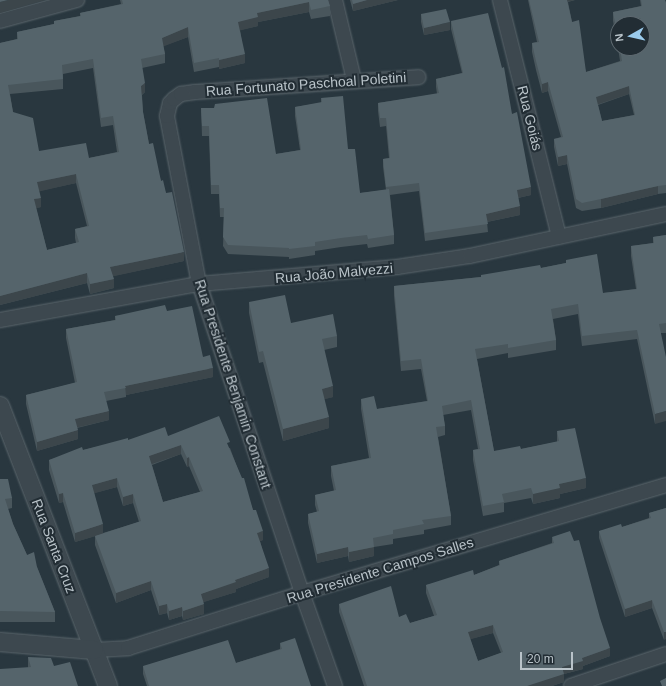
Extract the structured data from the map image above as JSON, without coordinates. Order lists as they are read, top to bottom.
{
  "streets": {
    "street": [
      "Rua Fortunato Paschoal Poletini",
      "Rua Goiás",
      "Rua João Malvezzi",
      "Rua Presidente Benjamin Constant",
      "Rua Santa Cruz",
      "Rua Presidente Campos Salles"
    ]
  },
  "crossings": [
    ["Rua Fortunato Paschoal Poletini", "Rua Presidente Benjamin Constant"],
    ["Rua Goiás", "Rua João Malvezzi"],
    ["Rua João Malvezzi", "Rua Presidente Benjamin Constant"],
    ["Rua Presidente Benjamin Constant", "Rua Presidente Campos Salles"],
    ["Rua Santa Cruz", "Rua Presidente Campos Salles"]
  ],
  "scale_bar": "20 m",
  "north": "left"
}
